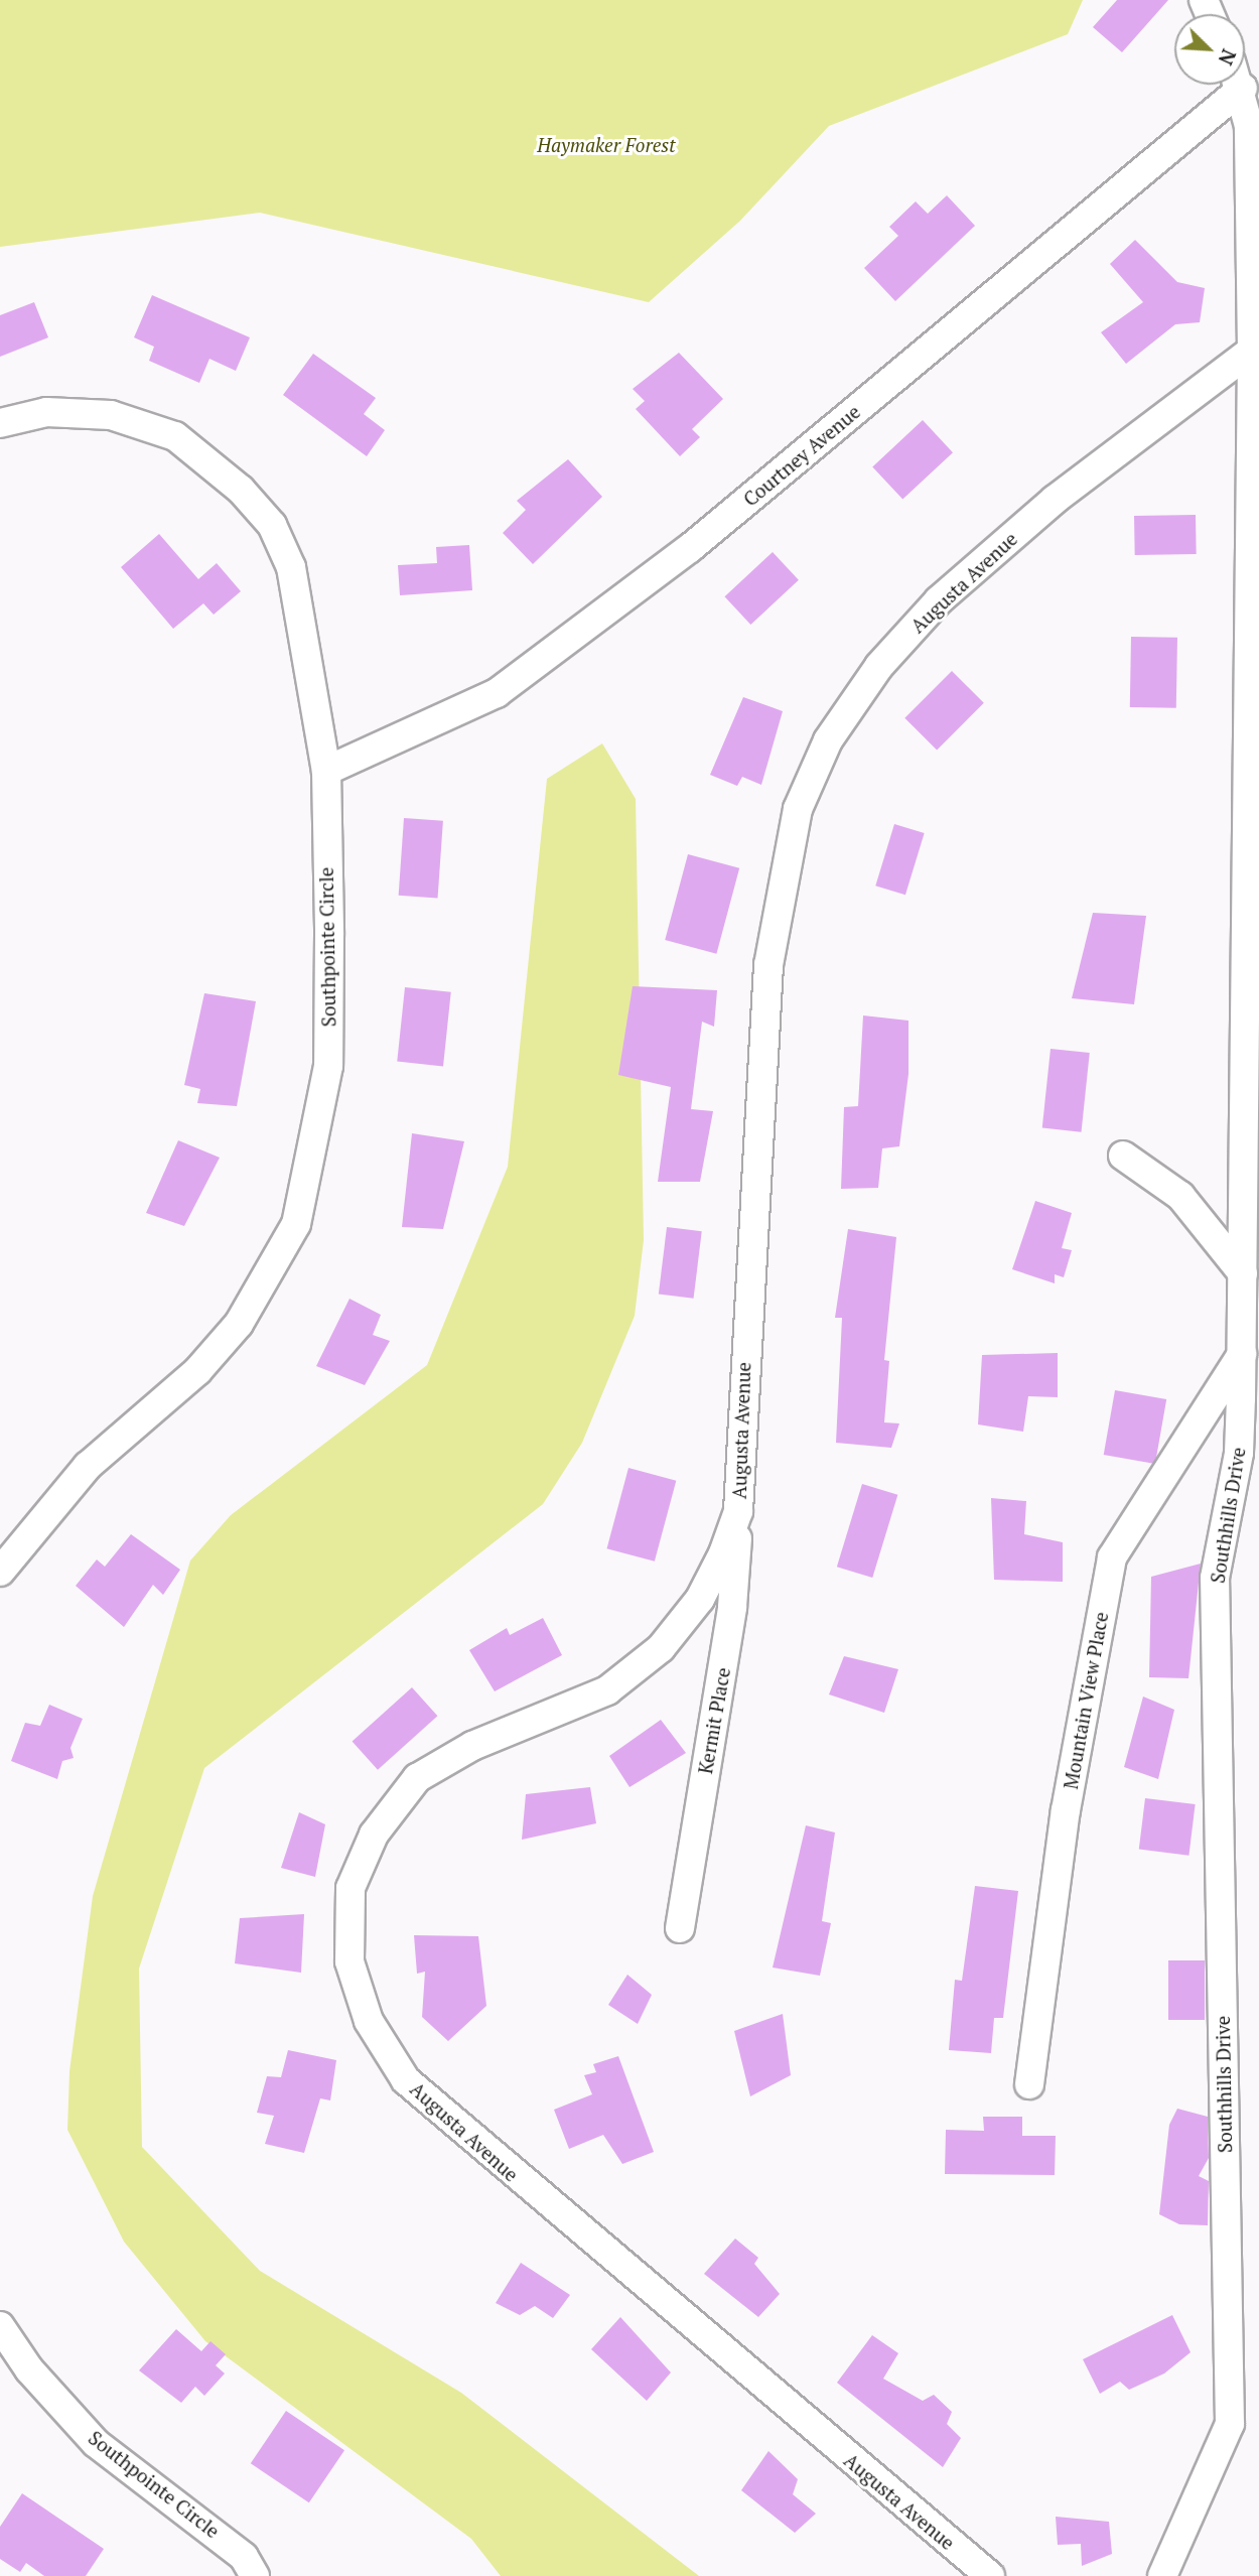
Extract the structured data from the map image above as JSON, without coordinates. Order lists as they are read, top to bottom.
{
  "streets": {
    "street": [
      "Courtney Avenue",
      "Augusta Avenue",
      "Southpointe Circle",
      "Southhills Drive",
      "Mountain View Place",
      "Kermit Place"
    ]
  },
  "crossings": [
    ["Courtney Avenue", "Southpointe Circle"],
    ["Courtney Avenue", "Southhills Drive"],
    ["Augusta Avenue", "Southhills Drive"],
    ["Augusta Avenue", "Kermit Place"],
    ["Southhills Drive", "Mountain View Place"]
  ],
  "parks": ["Haymaker Forest"],
  "north": "bottom right"
}
